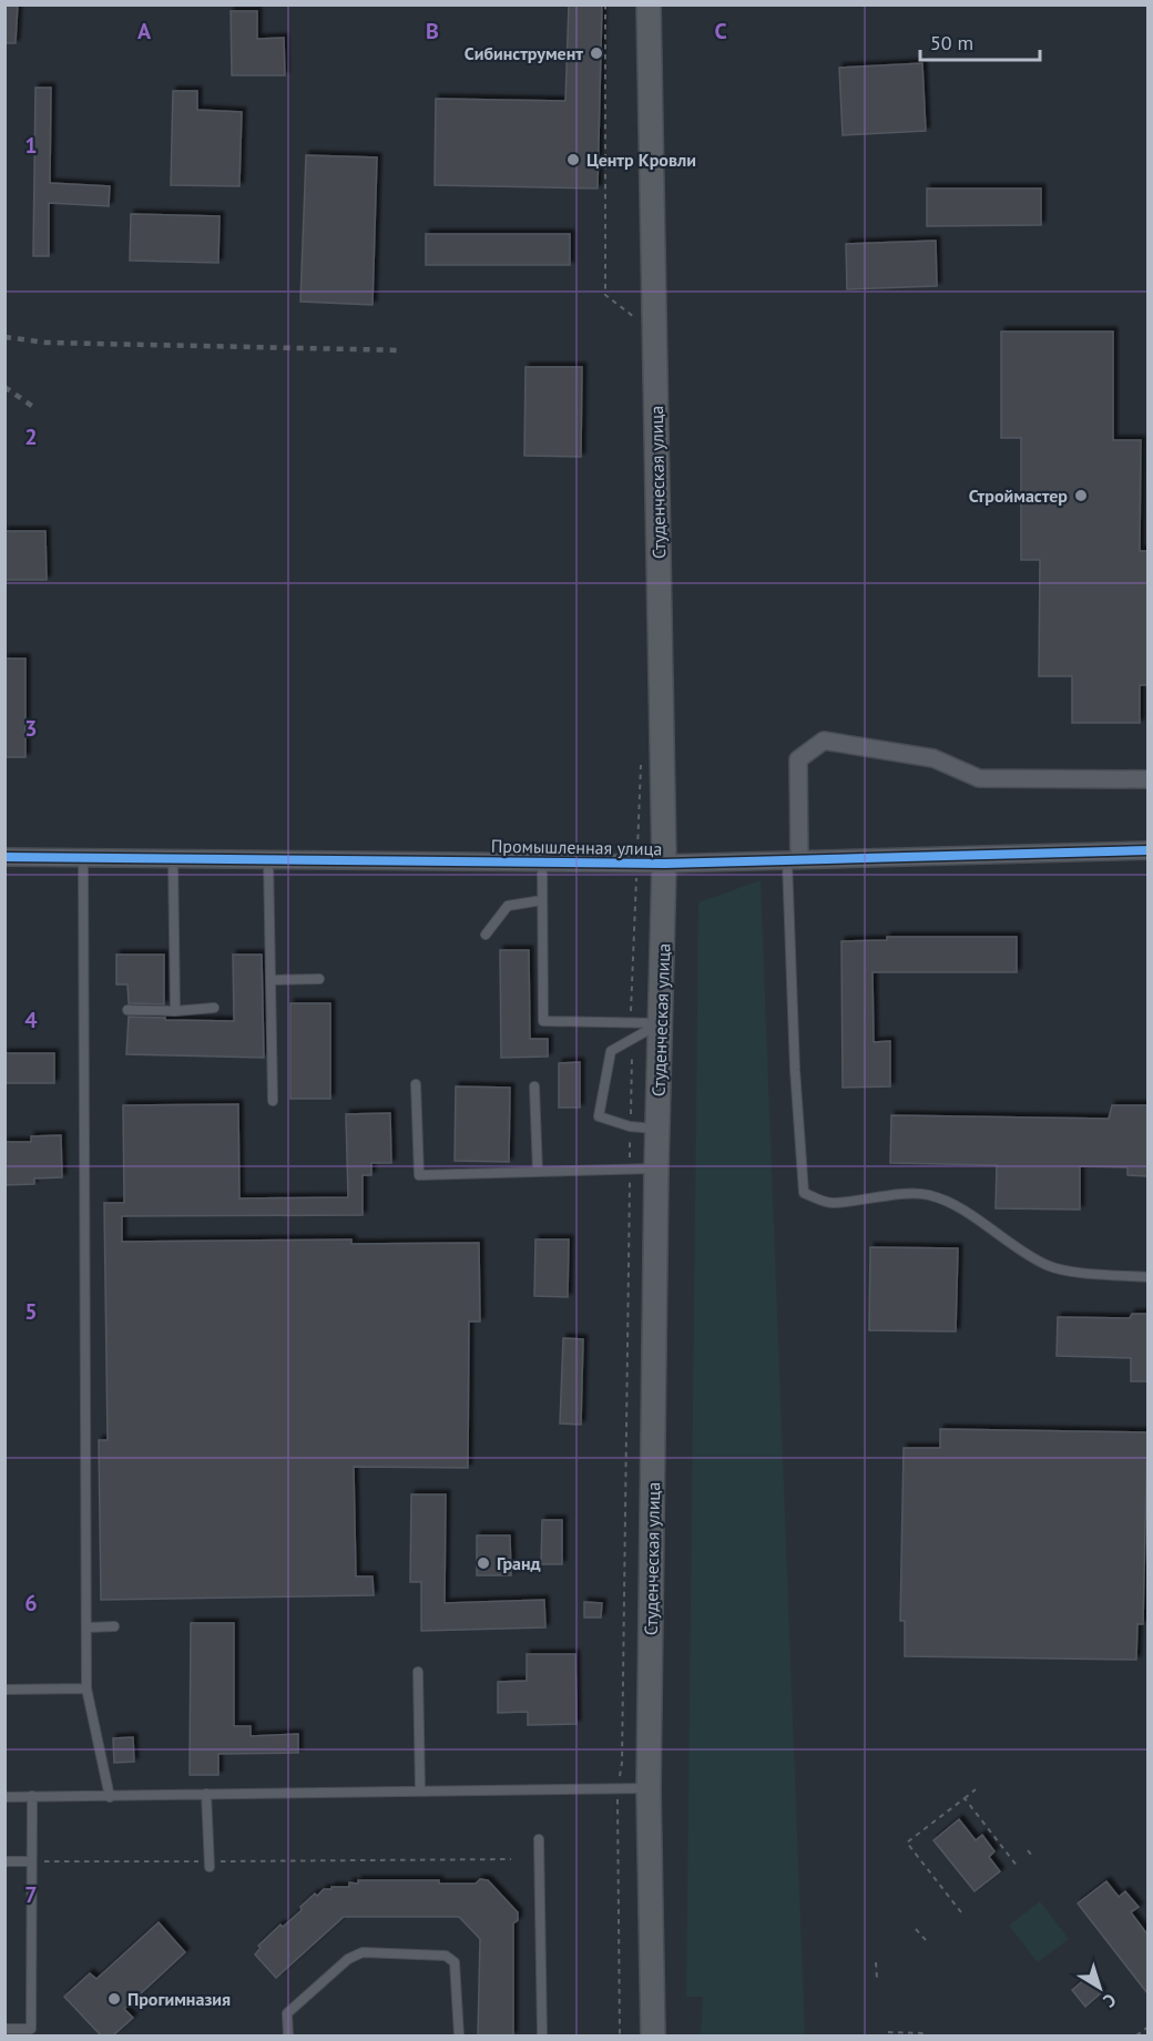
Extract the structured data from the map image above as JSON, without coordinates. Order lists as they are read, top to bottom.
{
  "streets": {
    "main road": ["Студенческая улица"],
    "street": ["Промышленная улица"]
  },
  "crossings": [
    ["Студенческая улица", "Промышленная улица"]
  ],
  "places": [
    "Сибинструмент",
    "Центр Кровли",
    "Строймастер",
    "Гранд",
    "Прогимназия"
  ],
  "scale_bar": "50 m",
  "north": "bottom right",
  "grid": {
    "columns": ["A", "B", "C"],
    "rows": [
      "1",
      "2",
      "3",
      "4",
      "5",
      "6",
      "7"
    ]
  }
}
